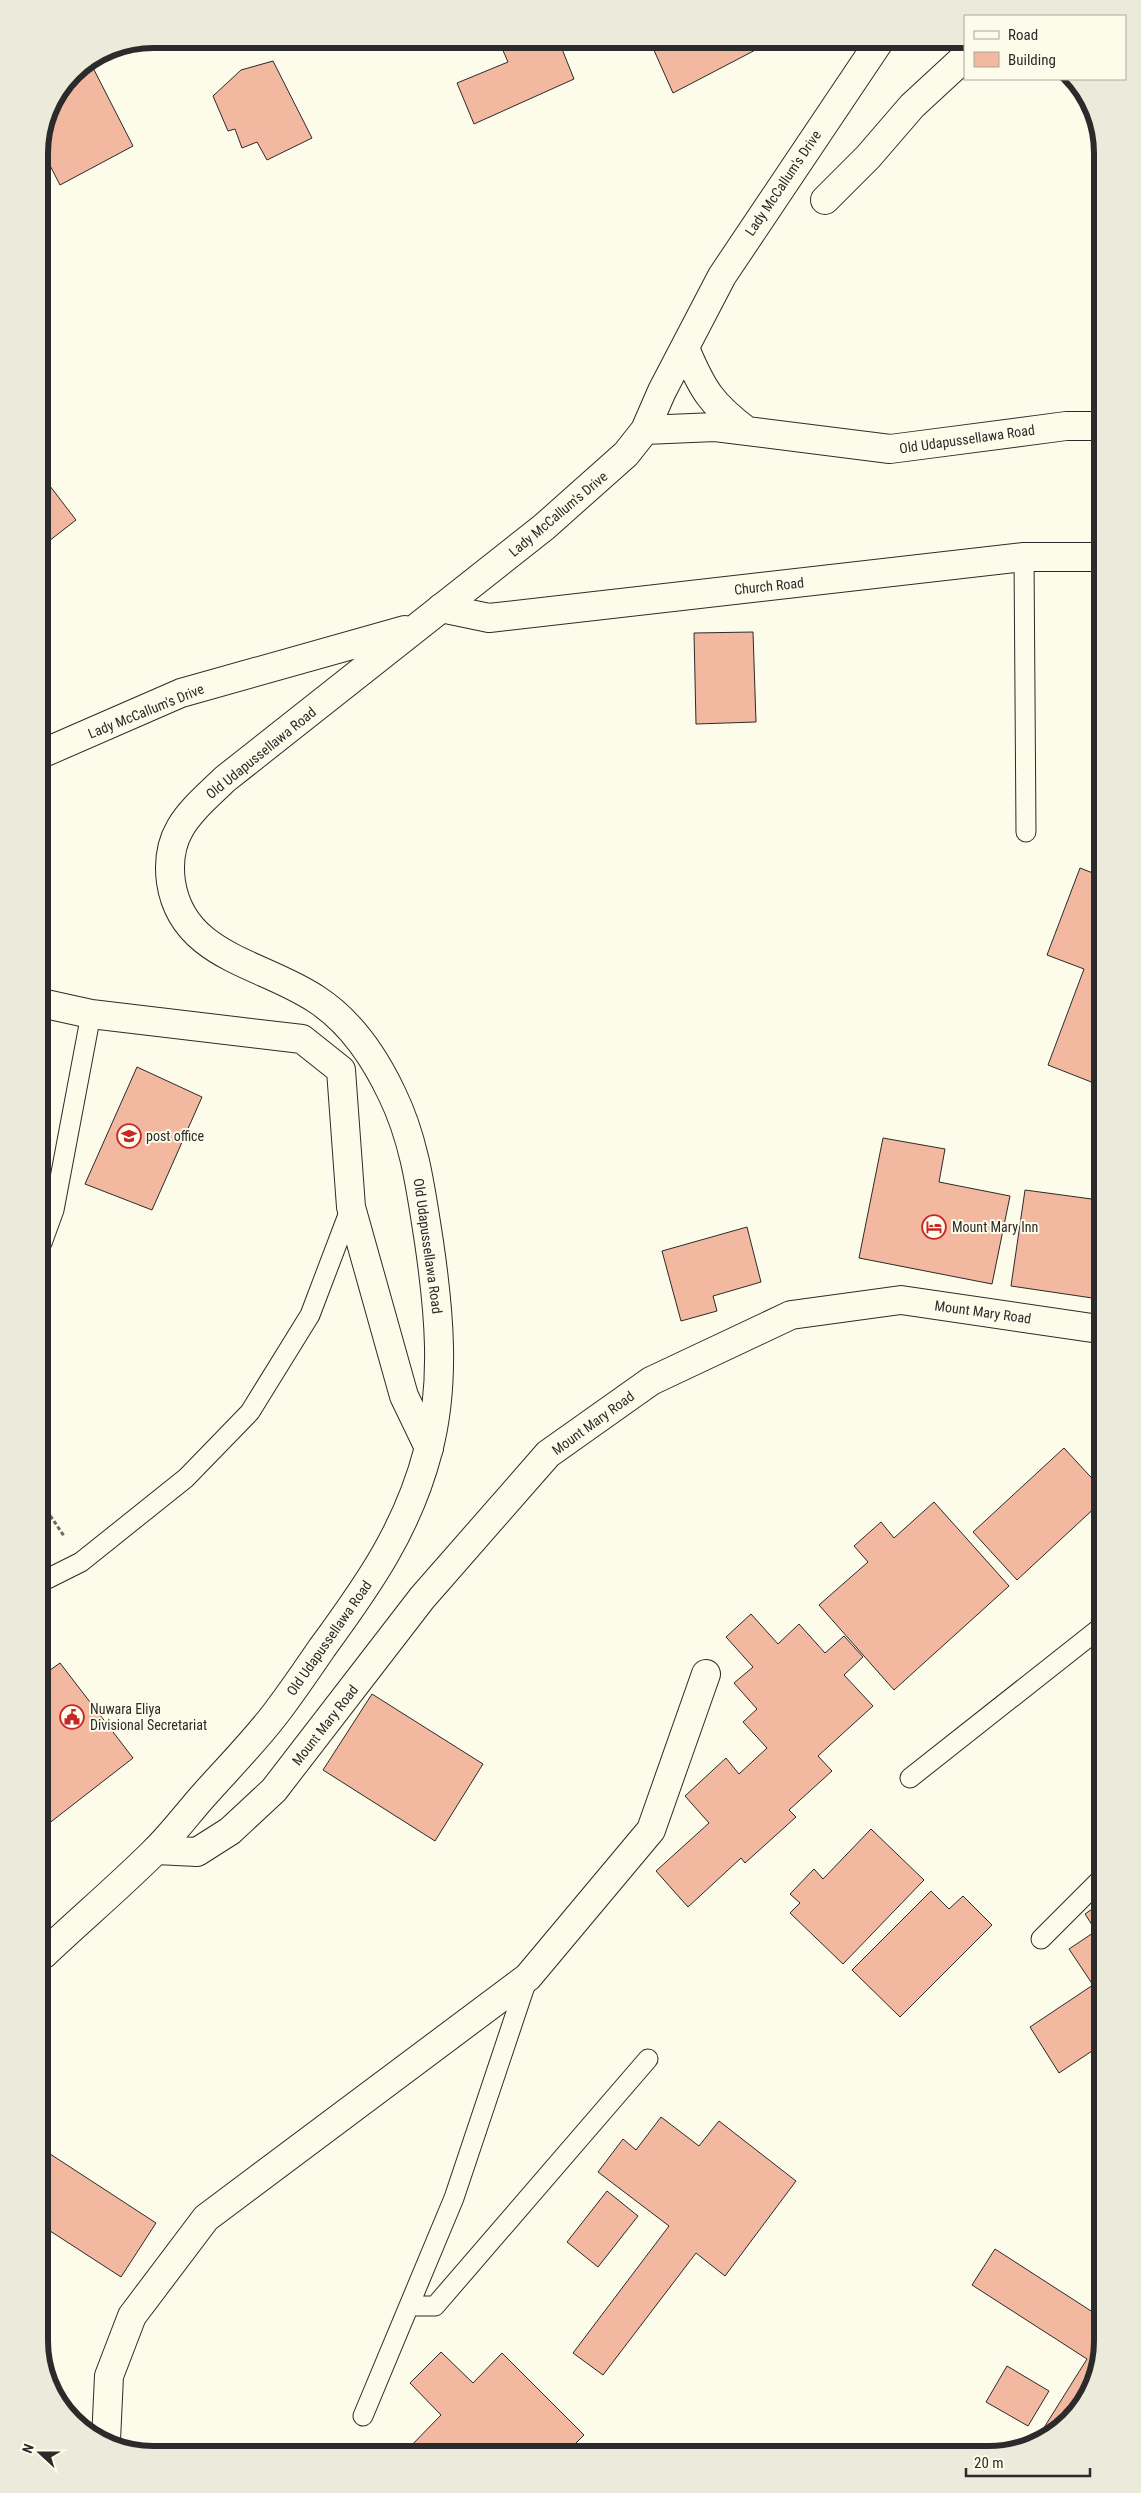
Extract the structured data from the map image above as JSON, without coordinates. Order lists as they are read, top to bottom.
{
  "streets": {
    "street": [
      "Lady McCallum's Drive",
      "Old Udapussellawa Road",
      "Church Road",
      "Mount Mary Road"
    ]
  },
  "crossings": [
    ["Lady McCallum's Drive", "Old Udapussellawa Road"],
    ["Lady McCallum's Drive", "Church Road"],
    ["Old Udapussellawa Road", "Mount Mary Road"]
  ],
  "places": {
    "school or university": ["post office"],
    "hotel": ["Mount Mary Inn"],
    "public building": ["Nuwara Eliya Divisional Secretariat"]
  },
  "legend": ["Road", "Building"],
  "scale_bar": "20 m",
  "north": "left"
}
